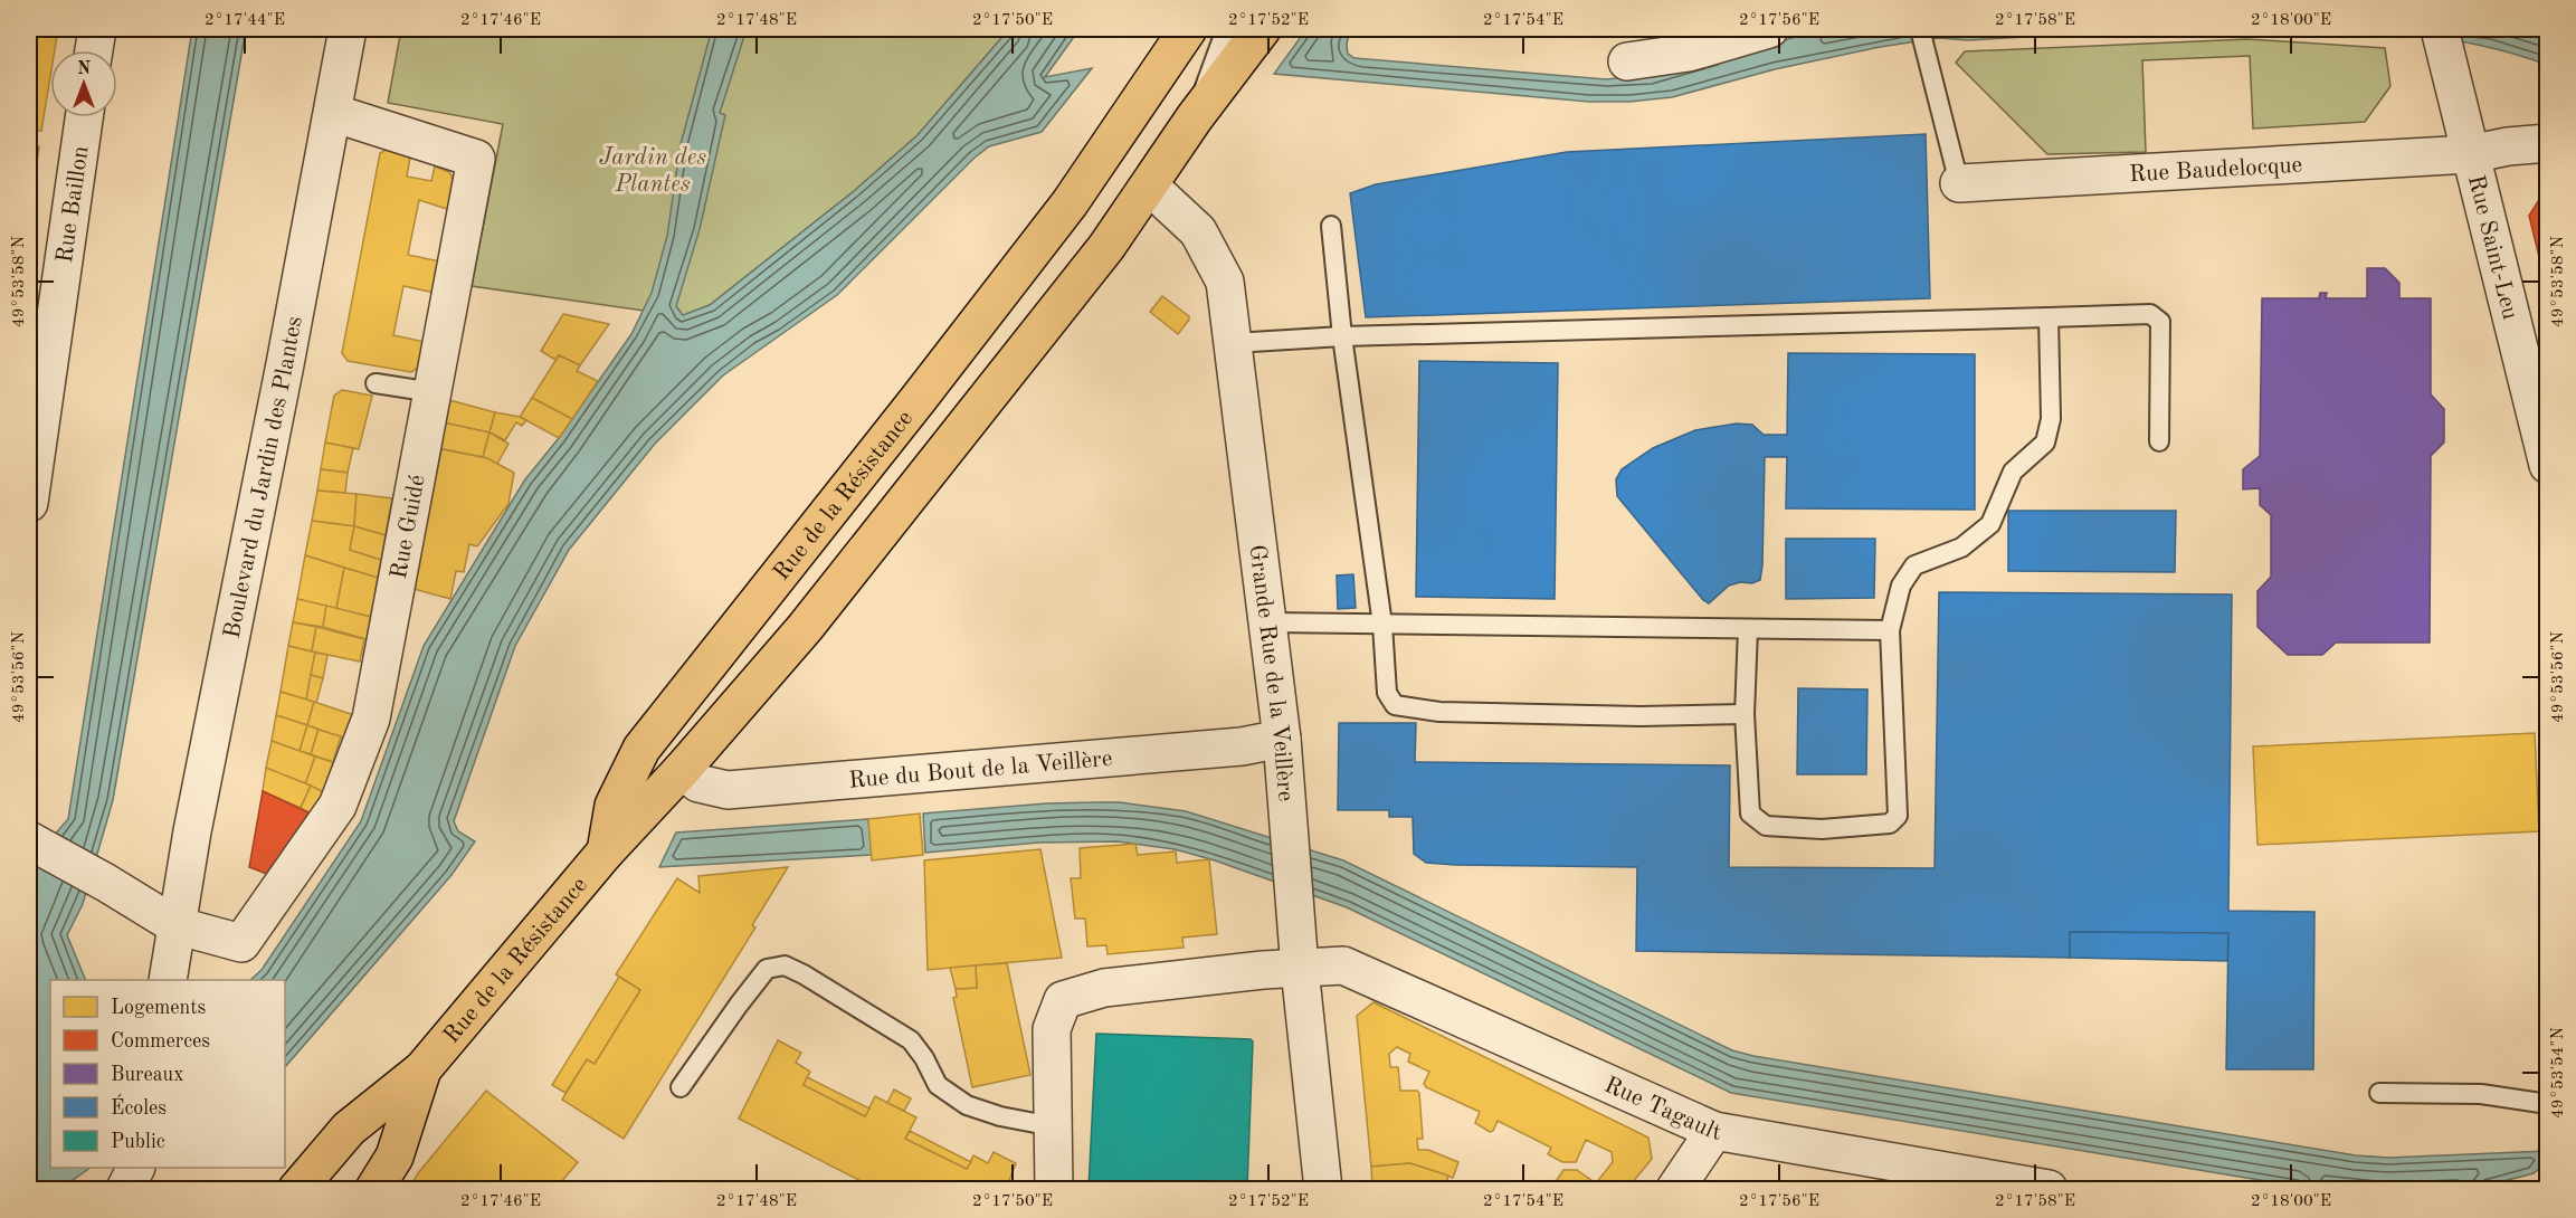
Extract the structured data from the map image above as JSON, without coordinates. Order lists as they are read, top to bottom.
{
  "streets": {
    "main road": ["Rue de la Résistance"],
    "street": [
      "Rue Baudelocque",
      "Rue Baillon",
      "Rue Saint-Leu",
      "Boulevard du Jardin des Plantes",
      "Rue Guidé",
      "Grande Rue de la Veillère",
      "Rue du Bout de la Veillère",
      "Rue Tagault"
    ]
  },
  "crossings": [
    ["Rue Baudelocque", "Rue Saint-Leu"],
    ["Boulevard du Jardin des Plantes", "Rue Guidé"],
    ["Rue de la Résistance", "Grande Rue de la Veillère"],
    ["Rue de la Résistance", "Rue du Bout de la Veillère"],
    ["Grande Rue de la Veillère", "Rue du Bout de la Veillère"],
    ["Grande Rue de la Veillère", "Rue Tagault"]
  ],
  "parks": ["Jardin des Plantes"],
  "legend": [
    "Logements",
    "Commerces",
    "Bureaux",
    "Écoles",
    "Public"
  ],
  "north": "top",
  "coordinates": [
    "2°17'44\"E",
    "2°17'46\"E",
    "2°17'48\"E",
    "2°17'50\"E",
    "2°17'52\"E",
    "2°17'54\"E",
    "2°17'56\"E",
    "2°17'58\"E",
    "2°18'00\"E",
    "49°53'58\"N",
    "49°53'56\"N",
    "49°53'54\"N"
  ]
}
